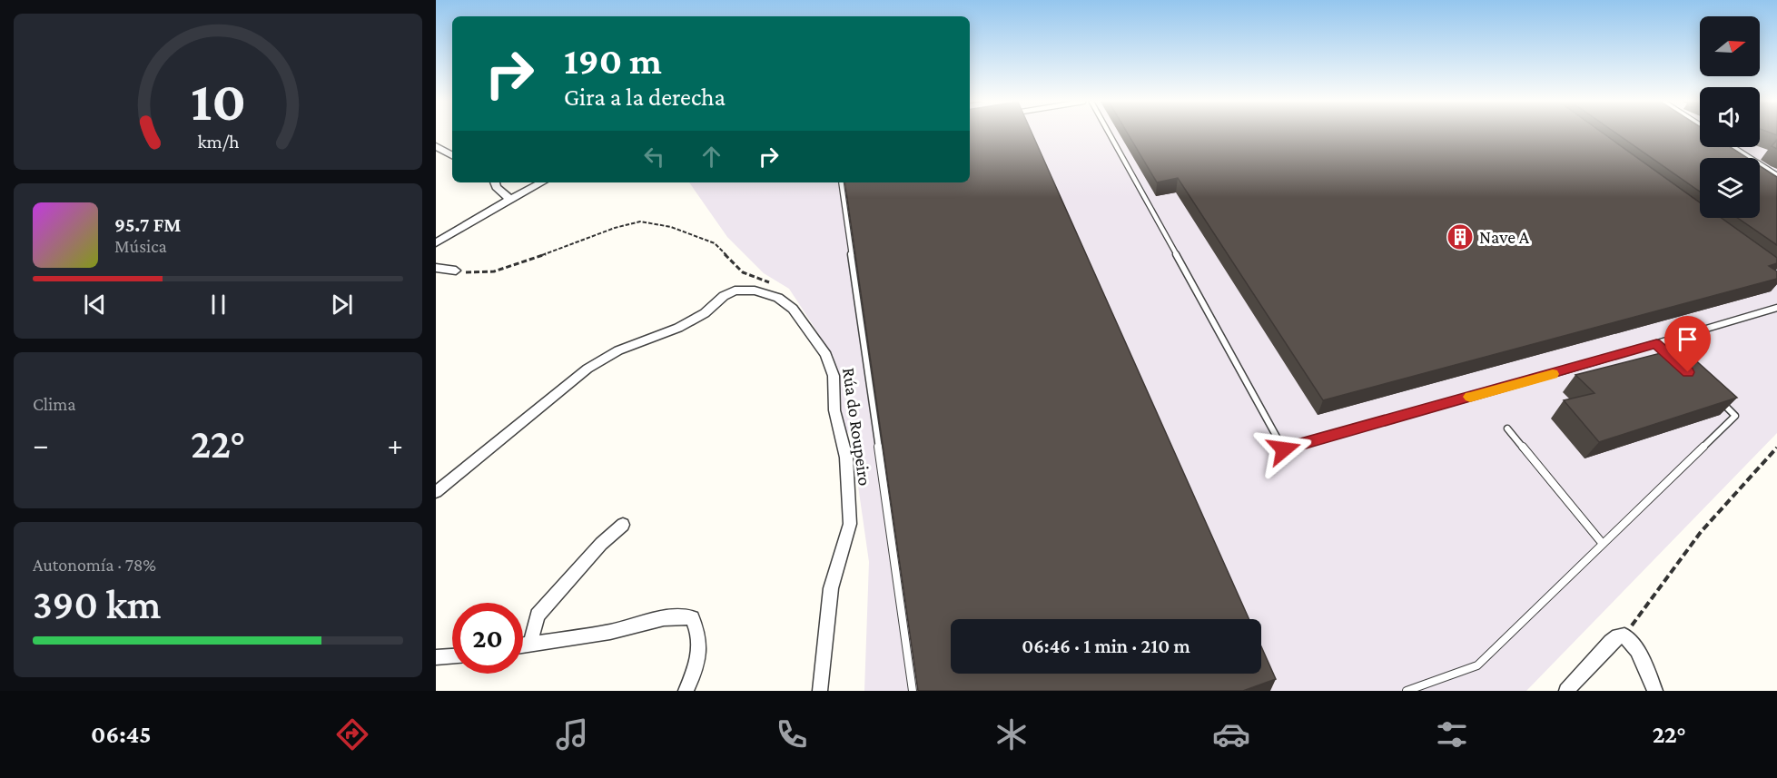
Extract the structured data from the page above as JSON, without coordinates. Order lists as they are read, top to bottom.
{
  "streets": {
    "street": ["Rúa do Roupeiro"]
  },
  "places": {
    "building": ["Nave A"]
  },
  "north": "right",
  "page": {
    "turn": ["190 m", "Gira a la derecha"],
    "song": ["95.7 FM", "Música"],
    "tile": [
      "Clima",
      ["Autonomía · 78%", "390 km"]
    ],
    "heat": ["−", "22°", "+"],
    "limit": "20",
    "trip": "06:46 · 1 min · 210 m",
    "tabs": ["06:45", "22°"],
    "gauge": ["10", "km/h"]
  }
}
